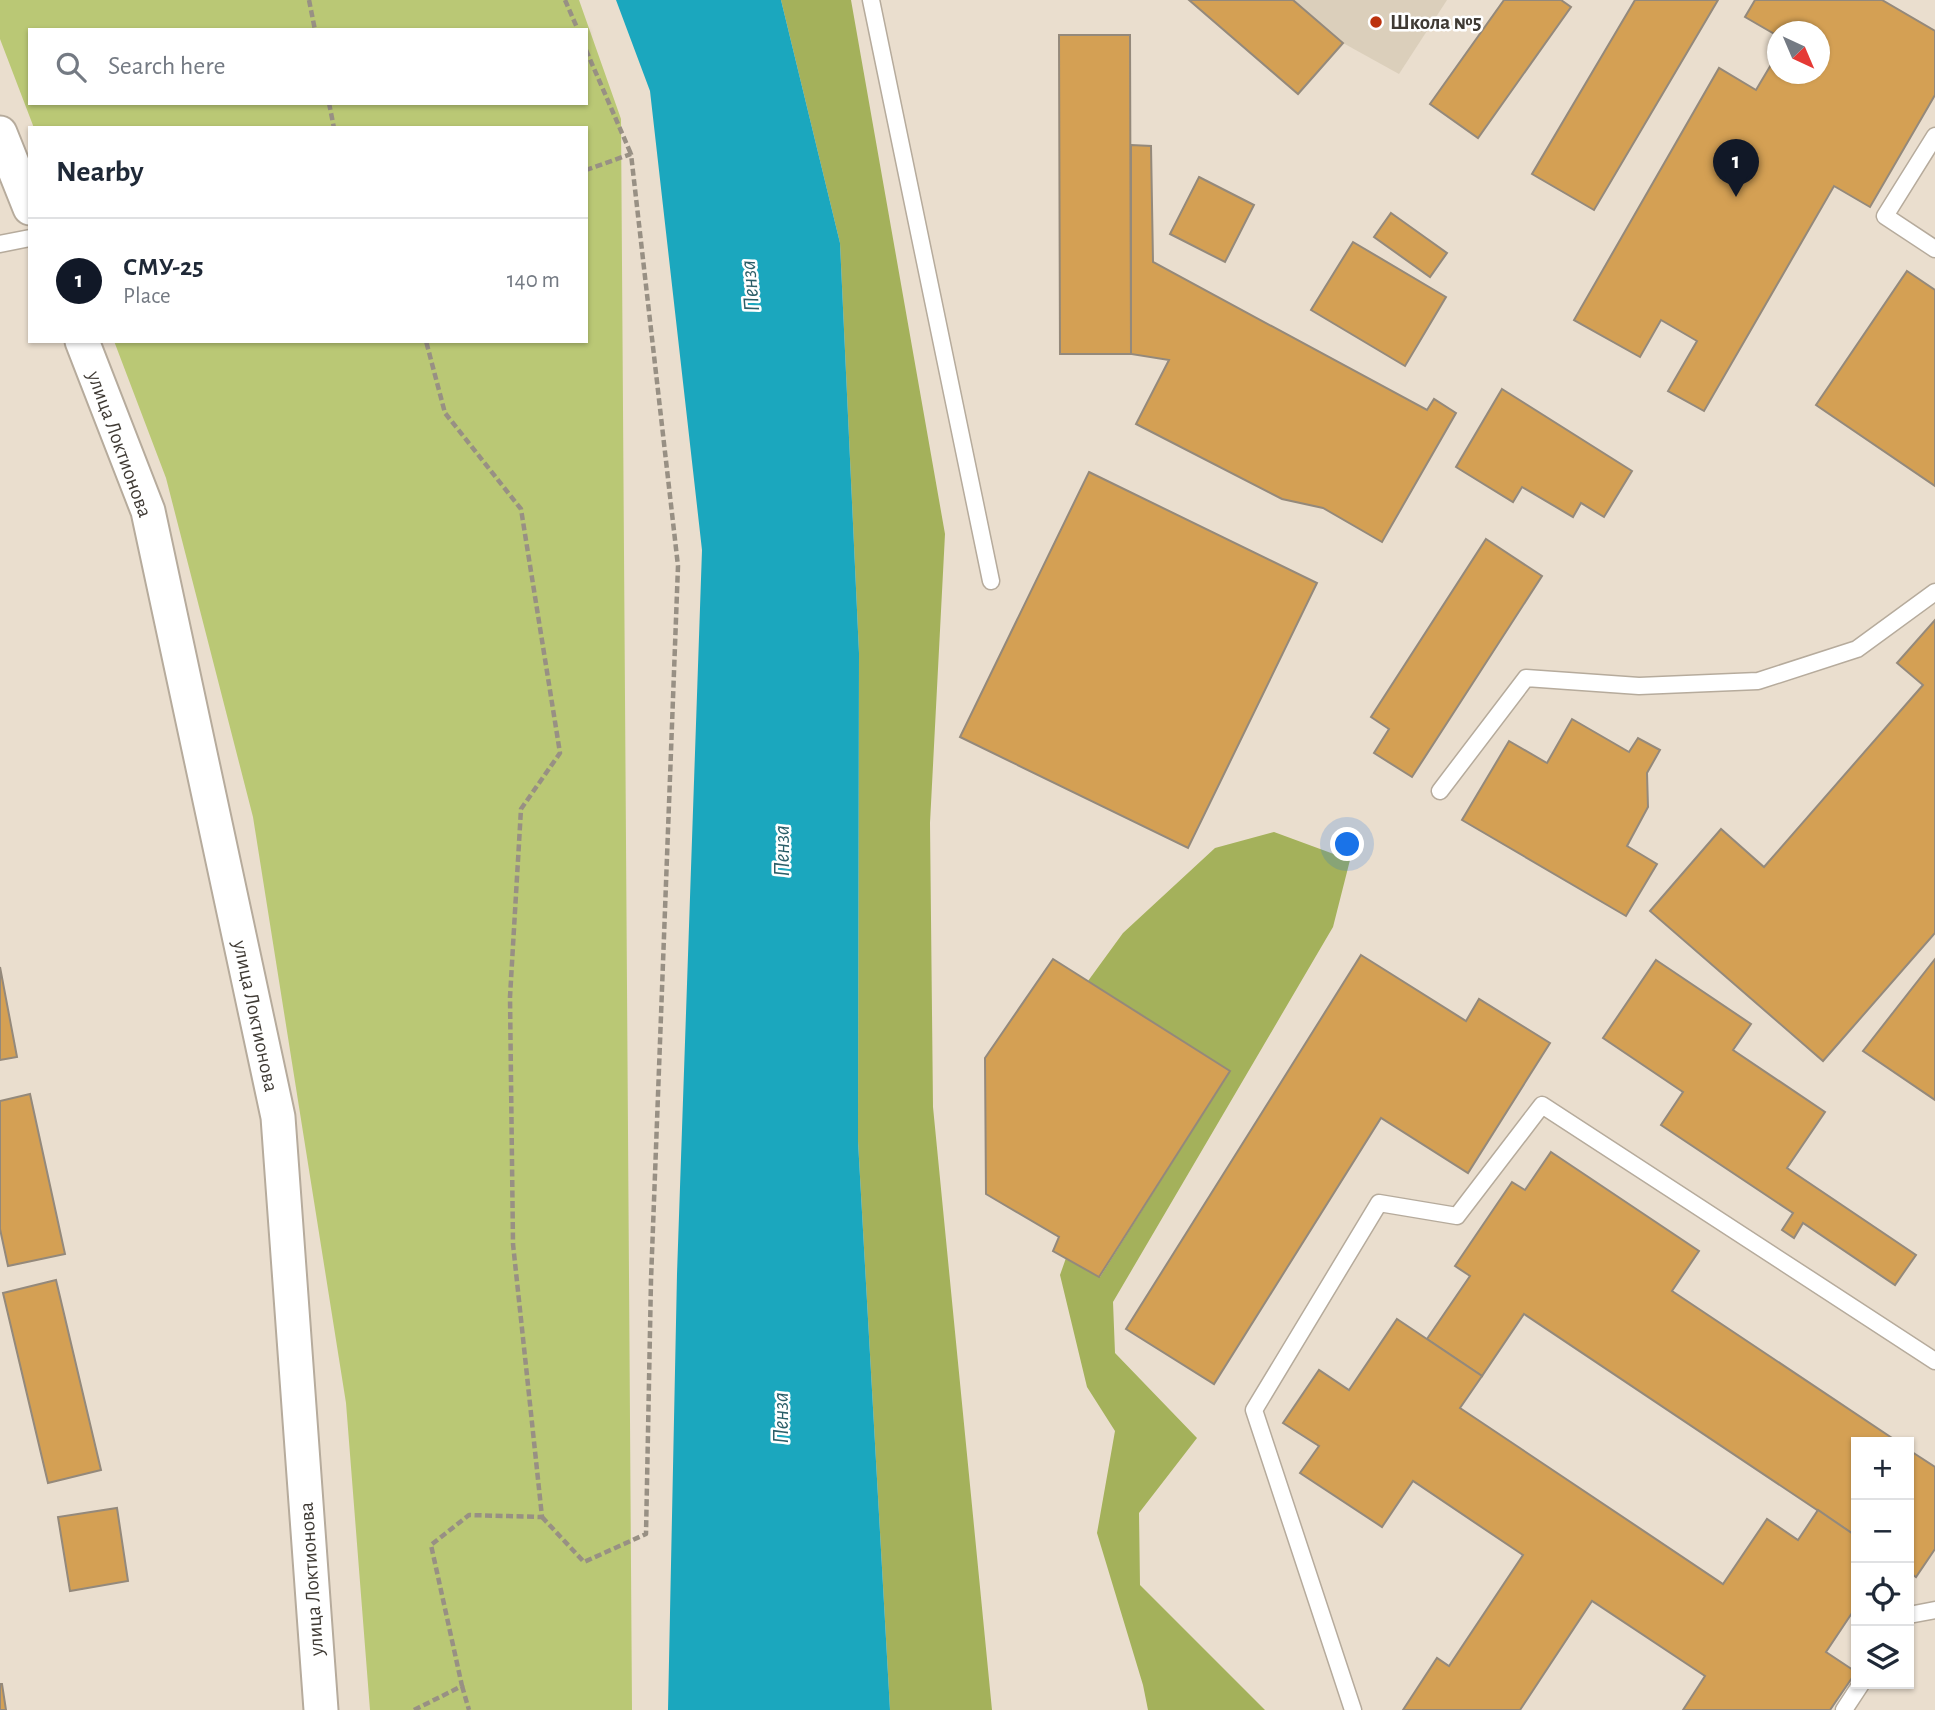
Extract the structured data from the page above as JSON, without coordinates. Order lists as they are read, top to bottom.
{
  "streets": {
    "street": ["улица Локтионова"]
  },
  "water": ["Пенза"],
  "places": ["Школа №5"],
  "north": "bottom right",
  "page": {
    "search": "Search here",
    "heading": "Nearby",
    "pins": "1",
    "list": [
      {
        "mark": "1",
        "name": "СМУ-25",
        "note": "Place",
        "value": "140 m"
      }
    ],
    "map_buttons": ["+", "−"]
  }
}
